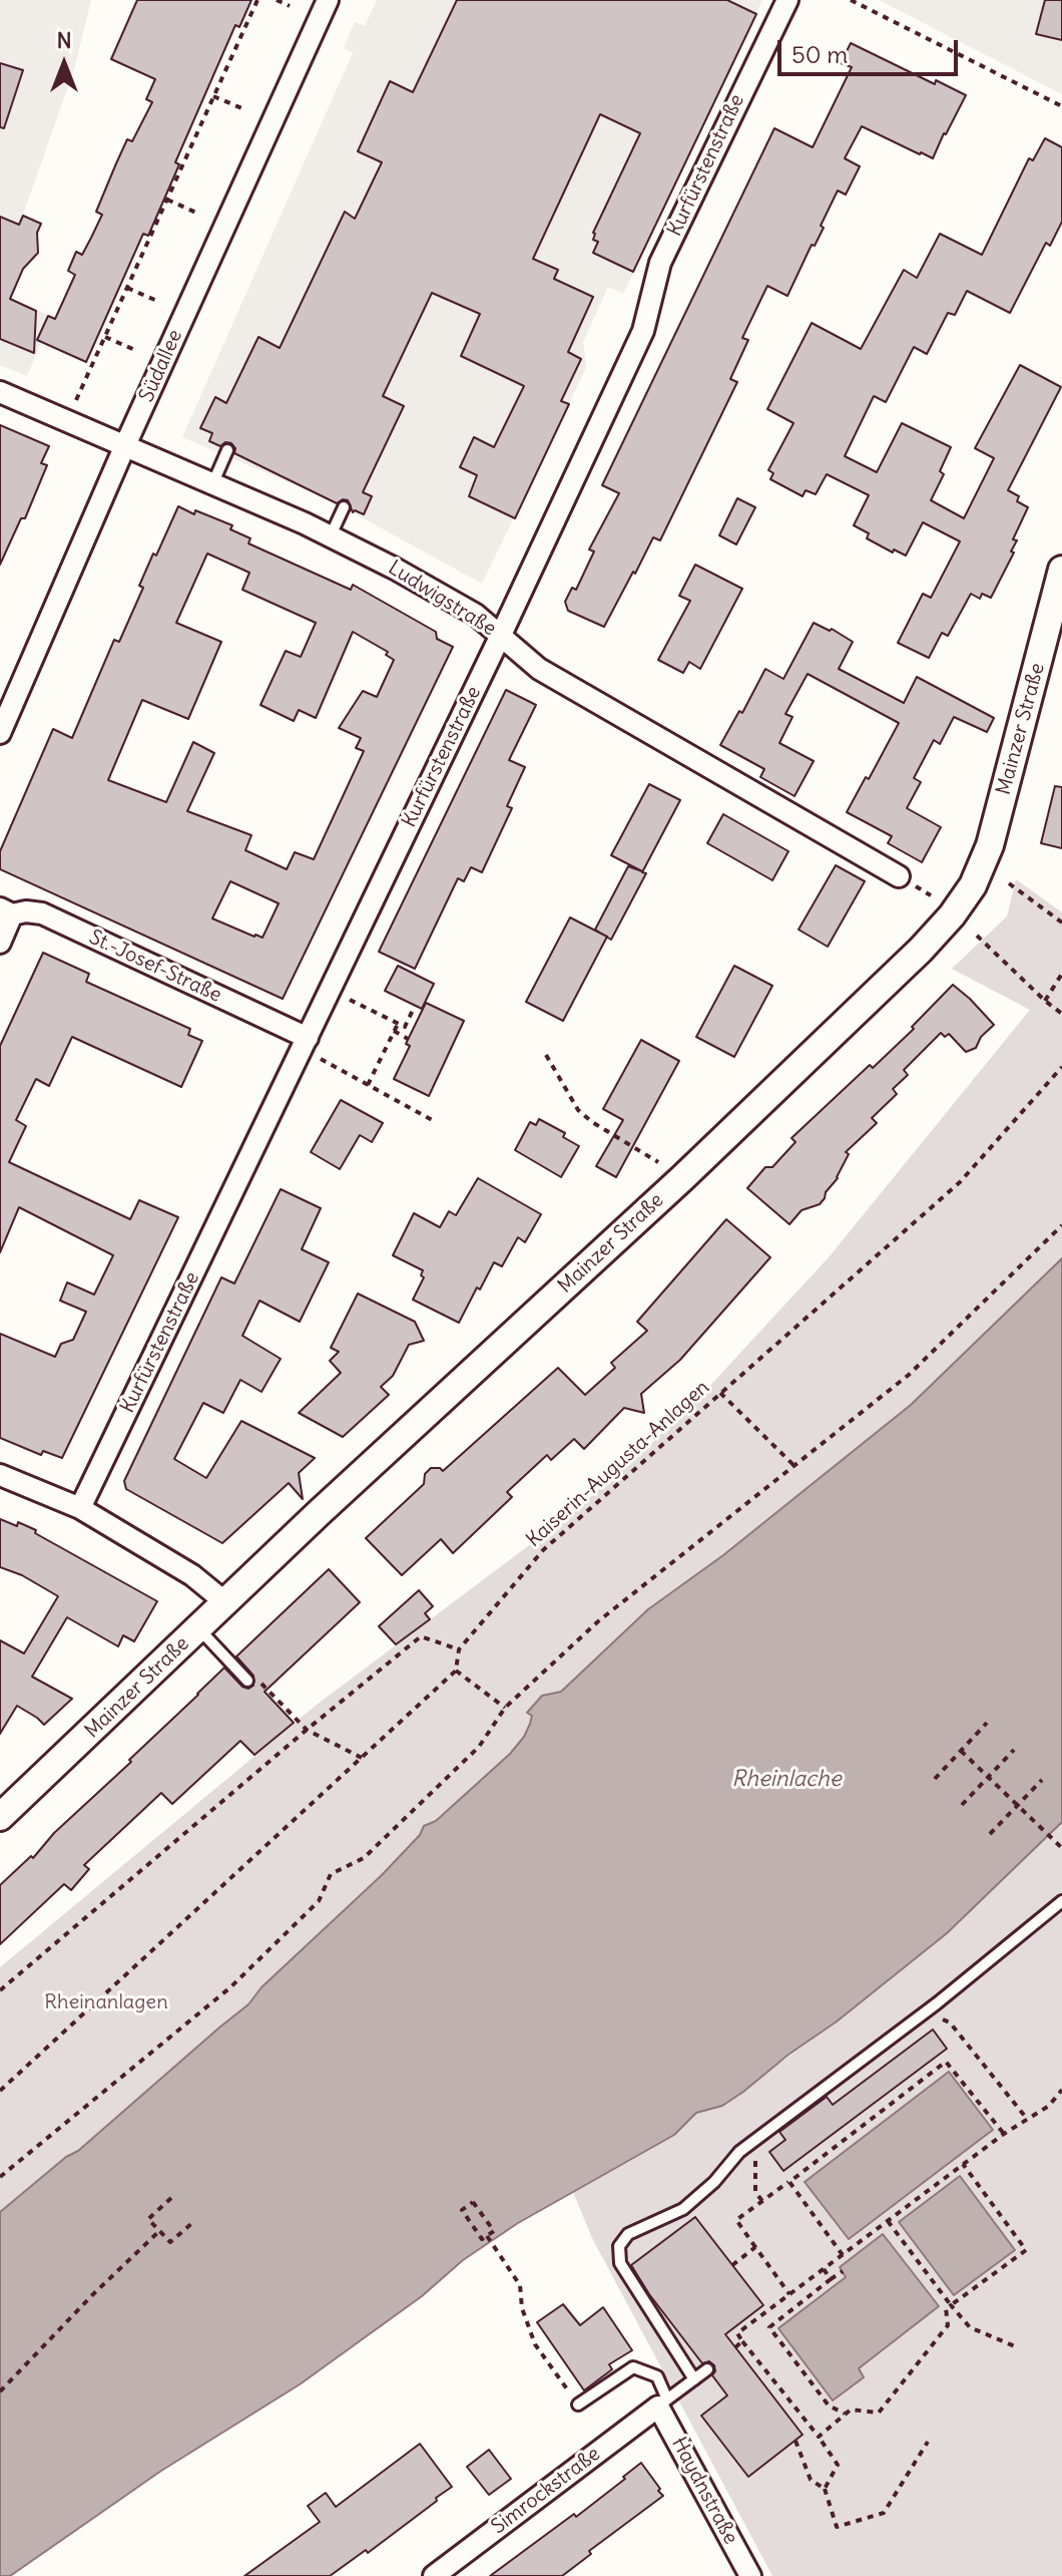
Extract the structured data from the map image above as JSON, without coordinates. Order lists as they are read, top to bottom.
{
  "streets": {
    "street": [
      "Kurfürstenstraße",
      "Südallee",
      "Ludwigstraße",
      "Mainzer Straße",
      "St.-Josef-Straße",
      "Simrockstraße",
      "Haydnstraße"
    ],
    "path": ["Kaiserin-Augusta-Anlagen"]
  },
  "crossings": [
    ["Kurfürstenstraße", "Ludwigstraße"],
    ["Kurfürstenstraße", "St.-Josef-Straße"],
    ["Südallee", "Ludwigstraße"],
    ["Simrockstraße", "Haydnstraße"]
  ],
  "water": ["Rheinlache"],
  "parks": ["Rheinanlagen"],
  "scale_bar": "50 m",
  "north": "top"
}
